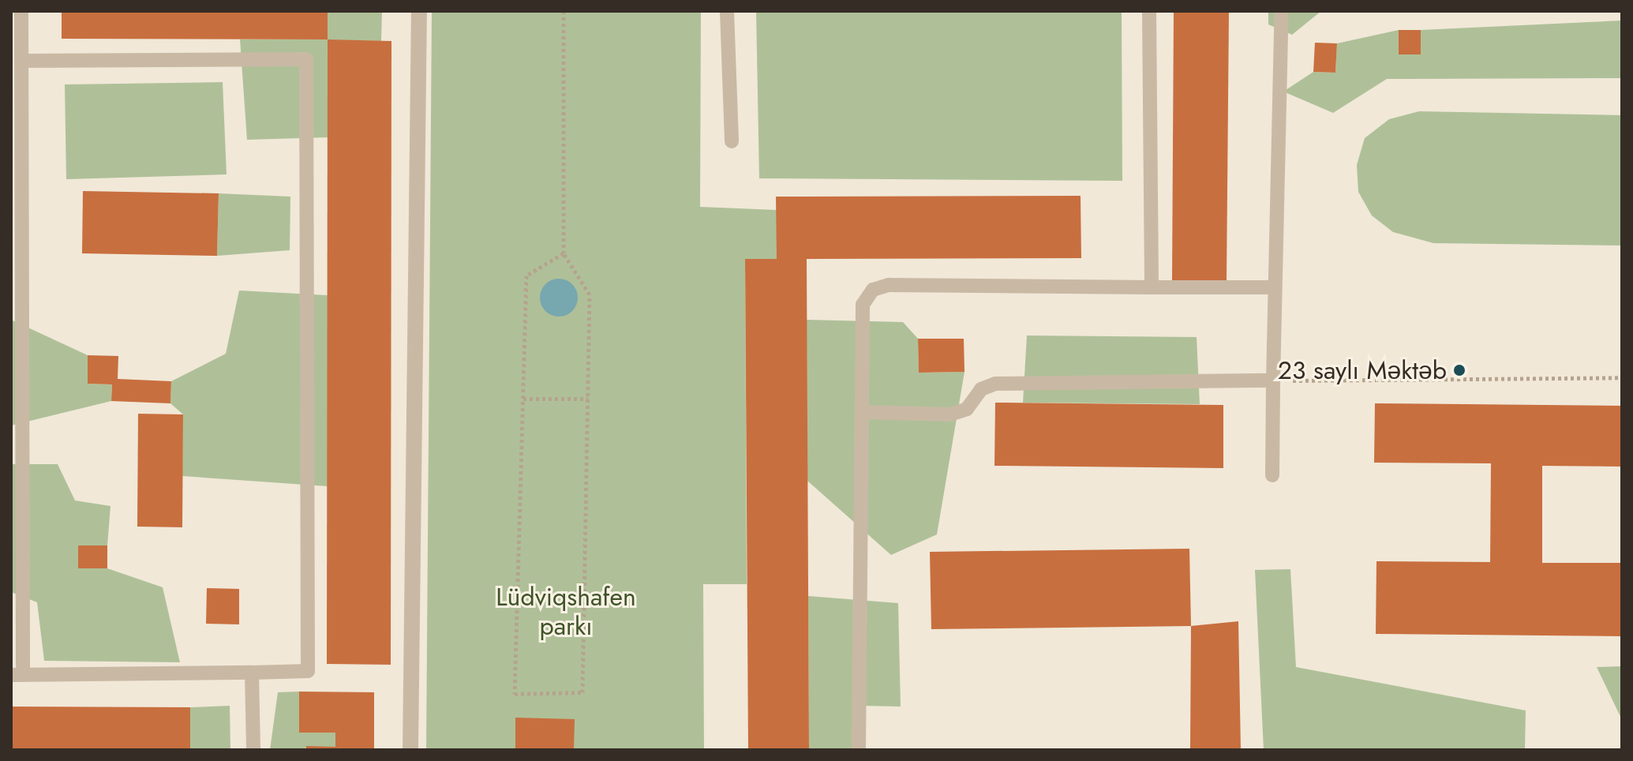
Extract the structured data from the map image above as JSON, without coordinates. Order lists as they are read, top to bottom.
{
  "parks": ["Lüdviqshafen parkı"],
  "places": ["23 saylı Məktəb"]
}
